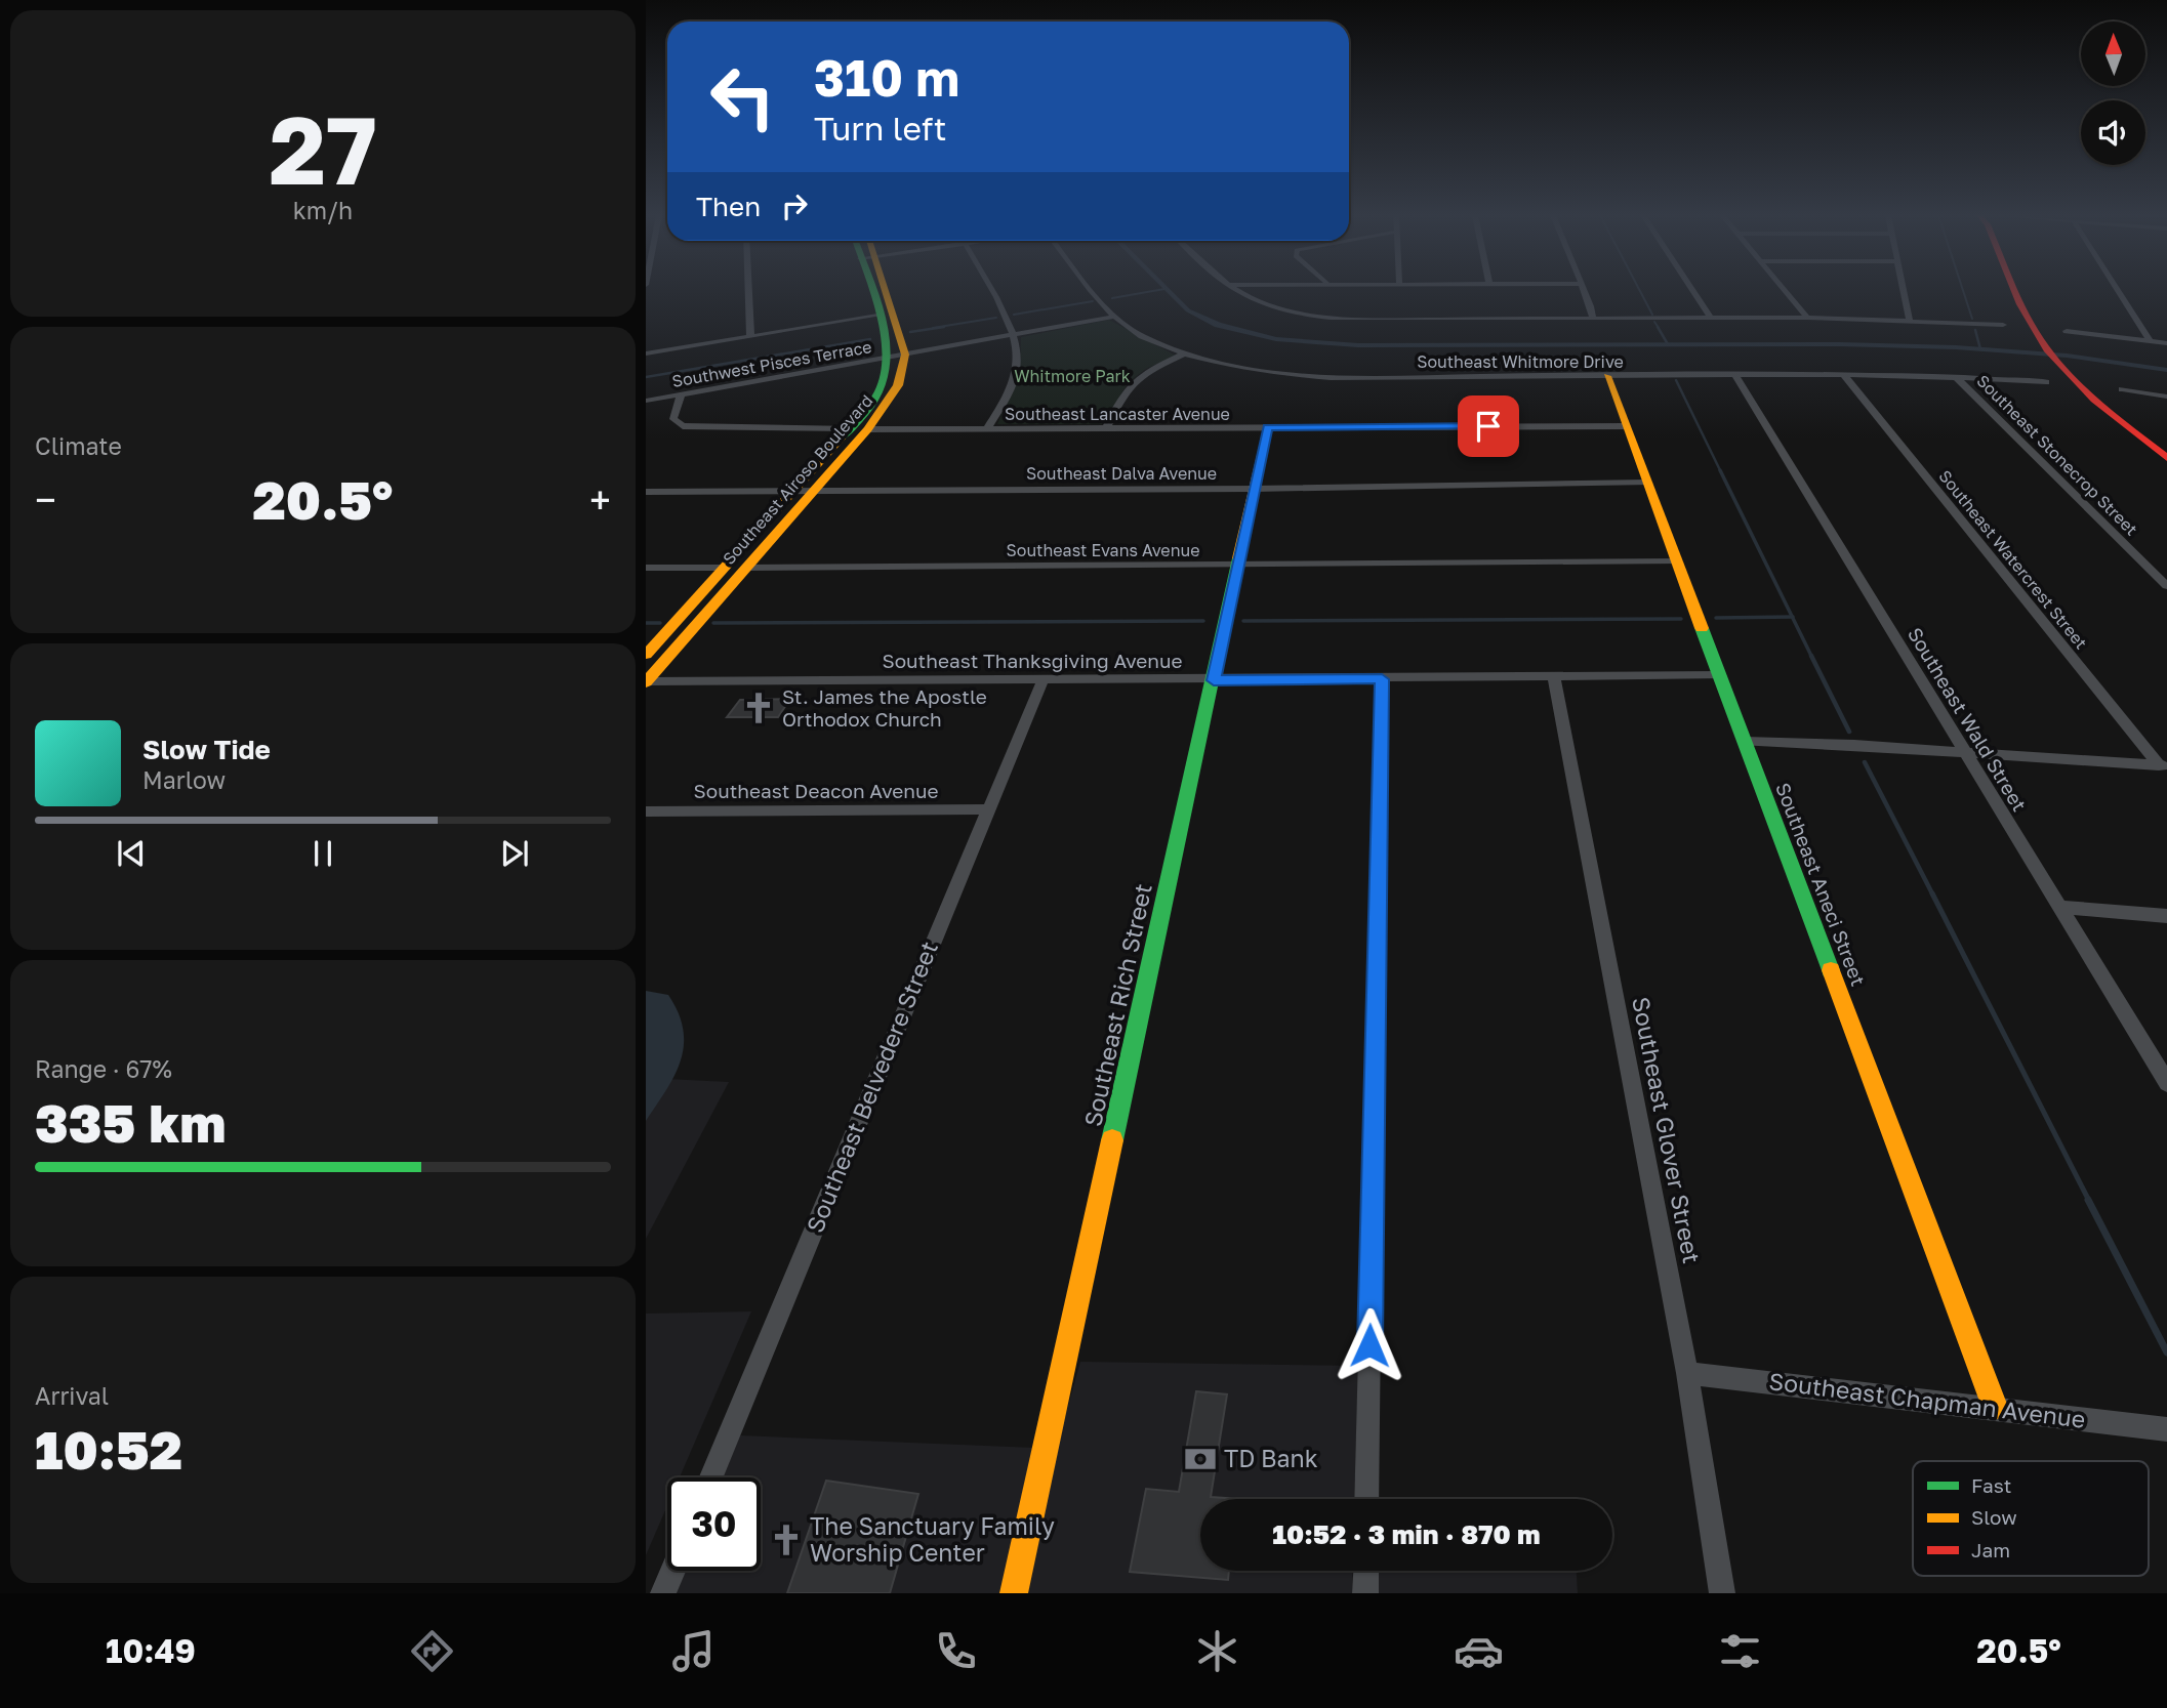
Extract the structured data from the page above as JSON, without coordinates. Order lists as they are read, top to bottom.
{
  "streets": {
    "street": [
      "Southeast Whitmore Drive",
      "Southwest Pisces Terrace",
      "Southeast Lancaster Avenue",
      "Southeast Stonecrop Street",
      "Southeast Dalva Avenue",
      "Southeast Airoso Boulevard",
      "Southeast Evans Avenue",
      "Southeast Watercrest Street",
      "Southeast Thanksgiving Avenue",
      "Southeast Wald Street",
      "Southeast Deacon Avenue",
      "Southeast Aneci Street",
      "Southeast Rich Street",
      "Southeast Belvedere Street",
      "Southeast Glover Street",
      "Southeast Chapman Avenue"
    ]
  },
  "crossings": [
    ["Southeast Whitmore Drive", "Southwest Pisces Terrace"],
    ["Southeast Whitmore Drive", "Southeast Stonecrop Street"],
    ["Southeast Whitmore Drive", "Southeast Watercrest Street"],
    ["Southeast Whitmore Drive", "Southeast Wald Street"],
    ["Southeast Whitmore Drive", "Southeast Aneci Street"],
    ["Southwest Pisces Terrace", "Southeast Airoso Boulevard"],
    ["Southeast Lancaster Avenue", "Southeast Airoso Boulevard"],
    ["Southeast Lancaster Avenue", "Southeast Aneci Street"],
    ["Southeast Lancaster Avenue", "Southeast Rich Street"],
    ["Southeast Dalva Avenue", "Southeast Airoso Boulevard"],
    ["Southeast Dalva Avenue", "Southeast Aneci Street"],
    ["Southeast Dalva Avenue", "Southeast Rich Street"],
    ["Southeast Airoso Boulevard", "Southeast Evans Avenue"],
    ["Southeast Airoso Boulevard", "Southeast Thanksgiving Avenue"],
    ["Southeast Evans Avenue", "Southeast Aneci Street"],
    ["Southeast Evans Avenue", "Southeast Rich Street"],
    ["Southeast Thanksgiving Avenue", "Southeast Aneci Street"],
    ["Southeast Thanksgiving Avenue", "Southeast Rich Street"],
    ["Southeast Thanksgiving Avenue", "Southeast Belvedere Street"],
    ["Southeast Thanksgiving Avenue", "Southeast Glover Street"],
    ["Southeast Deacon Avenue", "Southeast Belvedere Street"],
    ["Southeast Aneci Street", "Southeast Chapman Avenue"],
    ["Southeast Glover Street", "Southeast Chapman Avenue"]
  ],
  "parks": ["Whitmore Park"],
  "places": {
    "church": ["St. James the Apostle Orthodox Church", "The Sanctuary Family Worship Center"],
    "bank": ["TD Bank"]
  },
  "legend": ["Fast", "Slow", "Jam"],
  "north": "top",
  "page": {
    "tile": [
      ["27", "km/h"],
      "Climate",
      ["Range · 67%", "335 km"],
      ["Arrival", "10:52"]
    ],
    "turn": ["310 m", "Turn left"],
    "then": "Then",
    "heat": ["−", "20.5°", "+"],
    "song": ["Slow Tide", "Marlow"],
    "limit": "30",
    "trip": "10:52 · 3 min · 870 m",
    "tabs": ["10:49", "20.5°"]
  }
}
